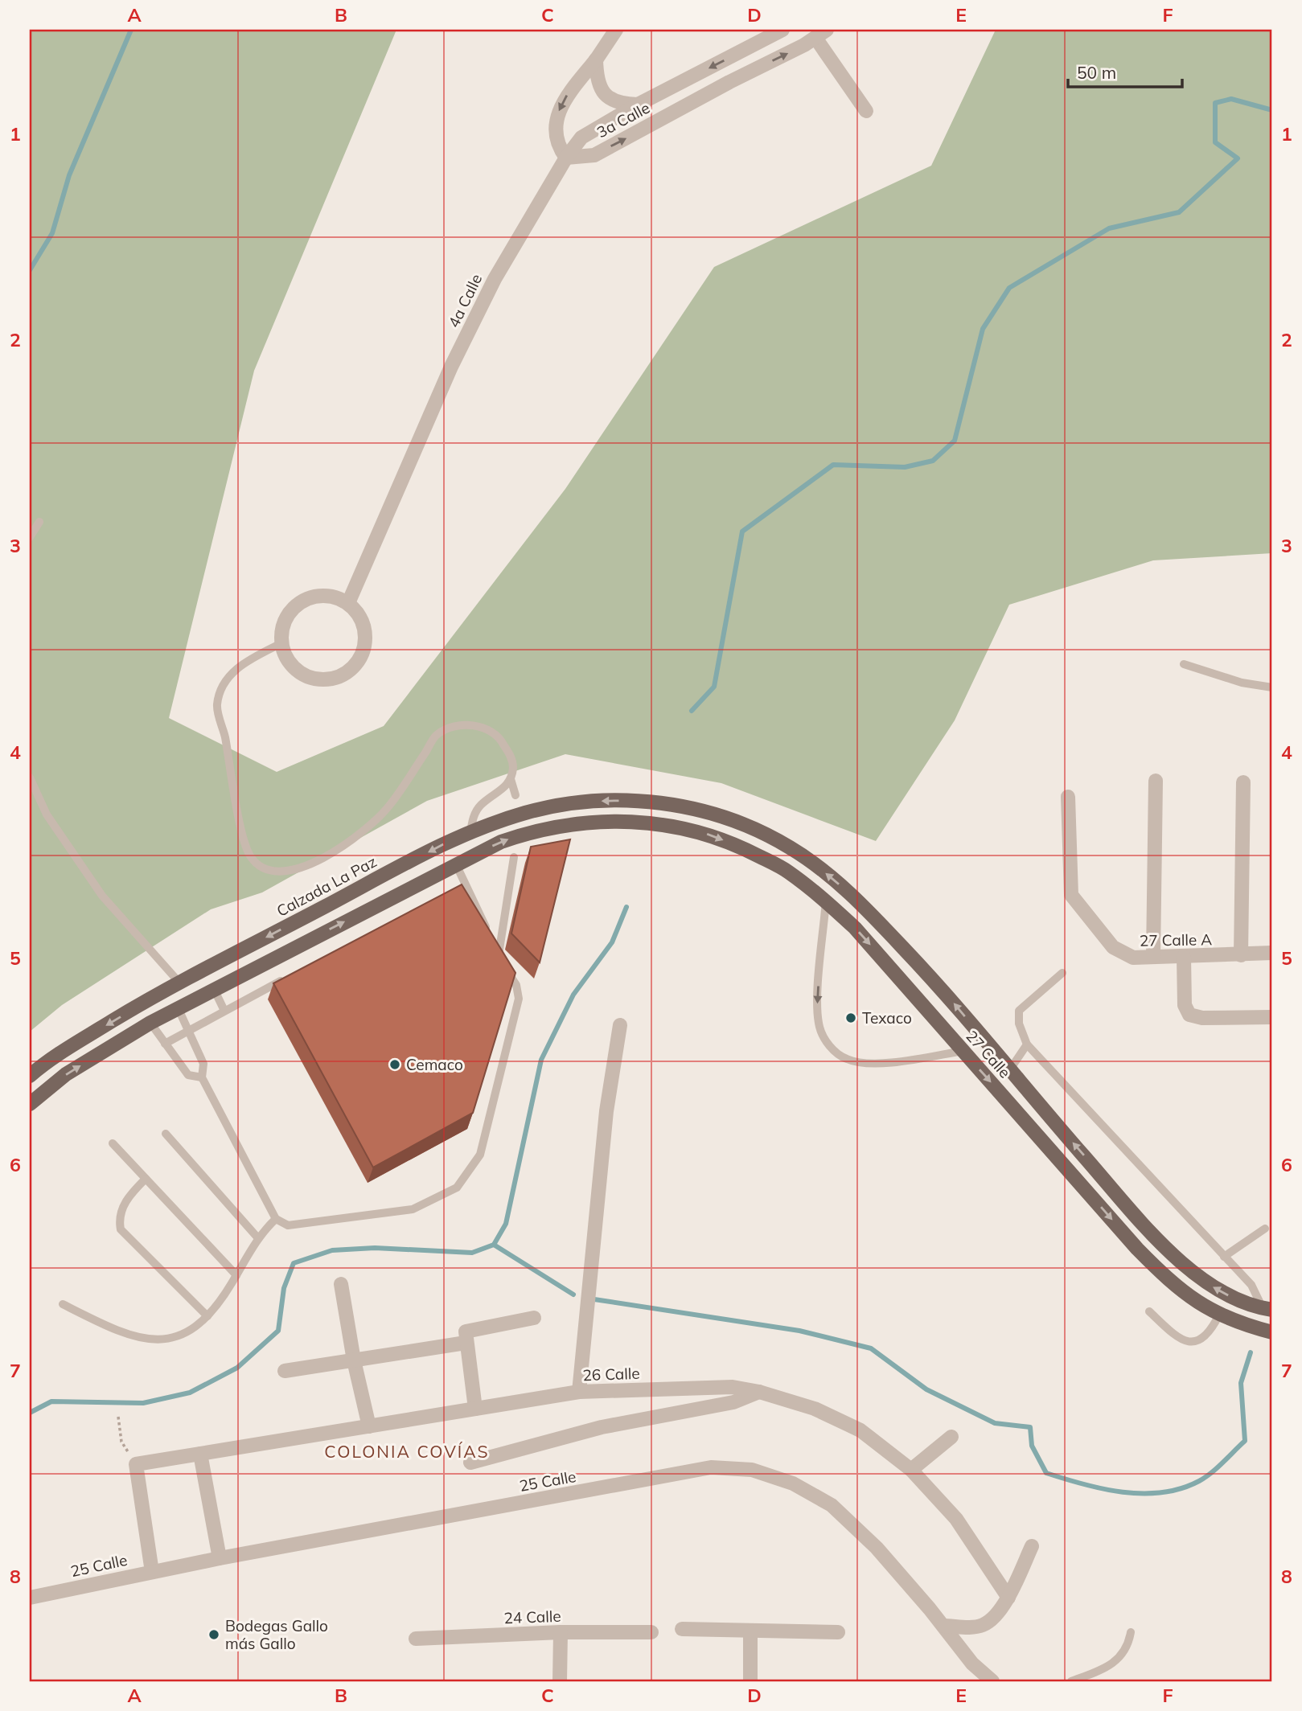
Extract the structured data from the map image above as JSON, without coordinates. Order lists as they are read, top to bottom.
{
  "streets": {
    "main road": ["Calzada La Paz", "27 Calle"],
    "street": [
      "3a Calle",
      "4a Calle",
      "27 Calle A",
      "26 Calle",
      "25 Calle",
      "24 Calle"
    ]
  },
  "crossings": [
    ["3a Calle", "4a Calle"],
    ["Calzada La Paz", "27 Calle"]
  ],
  "districts": ["COLONIA COVÍAS"],
  "places": ["Texaco", "Cemaco", "Bodegas Gallo más Gallo"],
  "scale_bar": "50 m",
  "grid": {
    "columns": [
      "A",
      "B",
      "C",
      "D",
      "E",
      "F"
    ],
    "rows": [
      "1",
      "2",
      "3",
      "4",
      "5",
      "6",
      "7",
      "8"
    ]
  }
}
